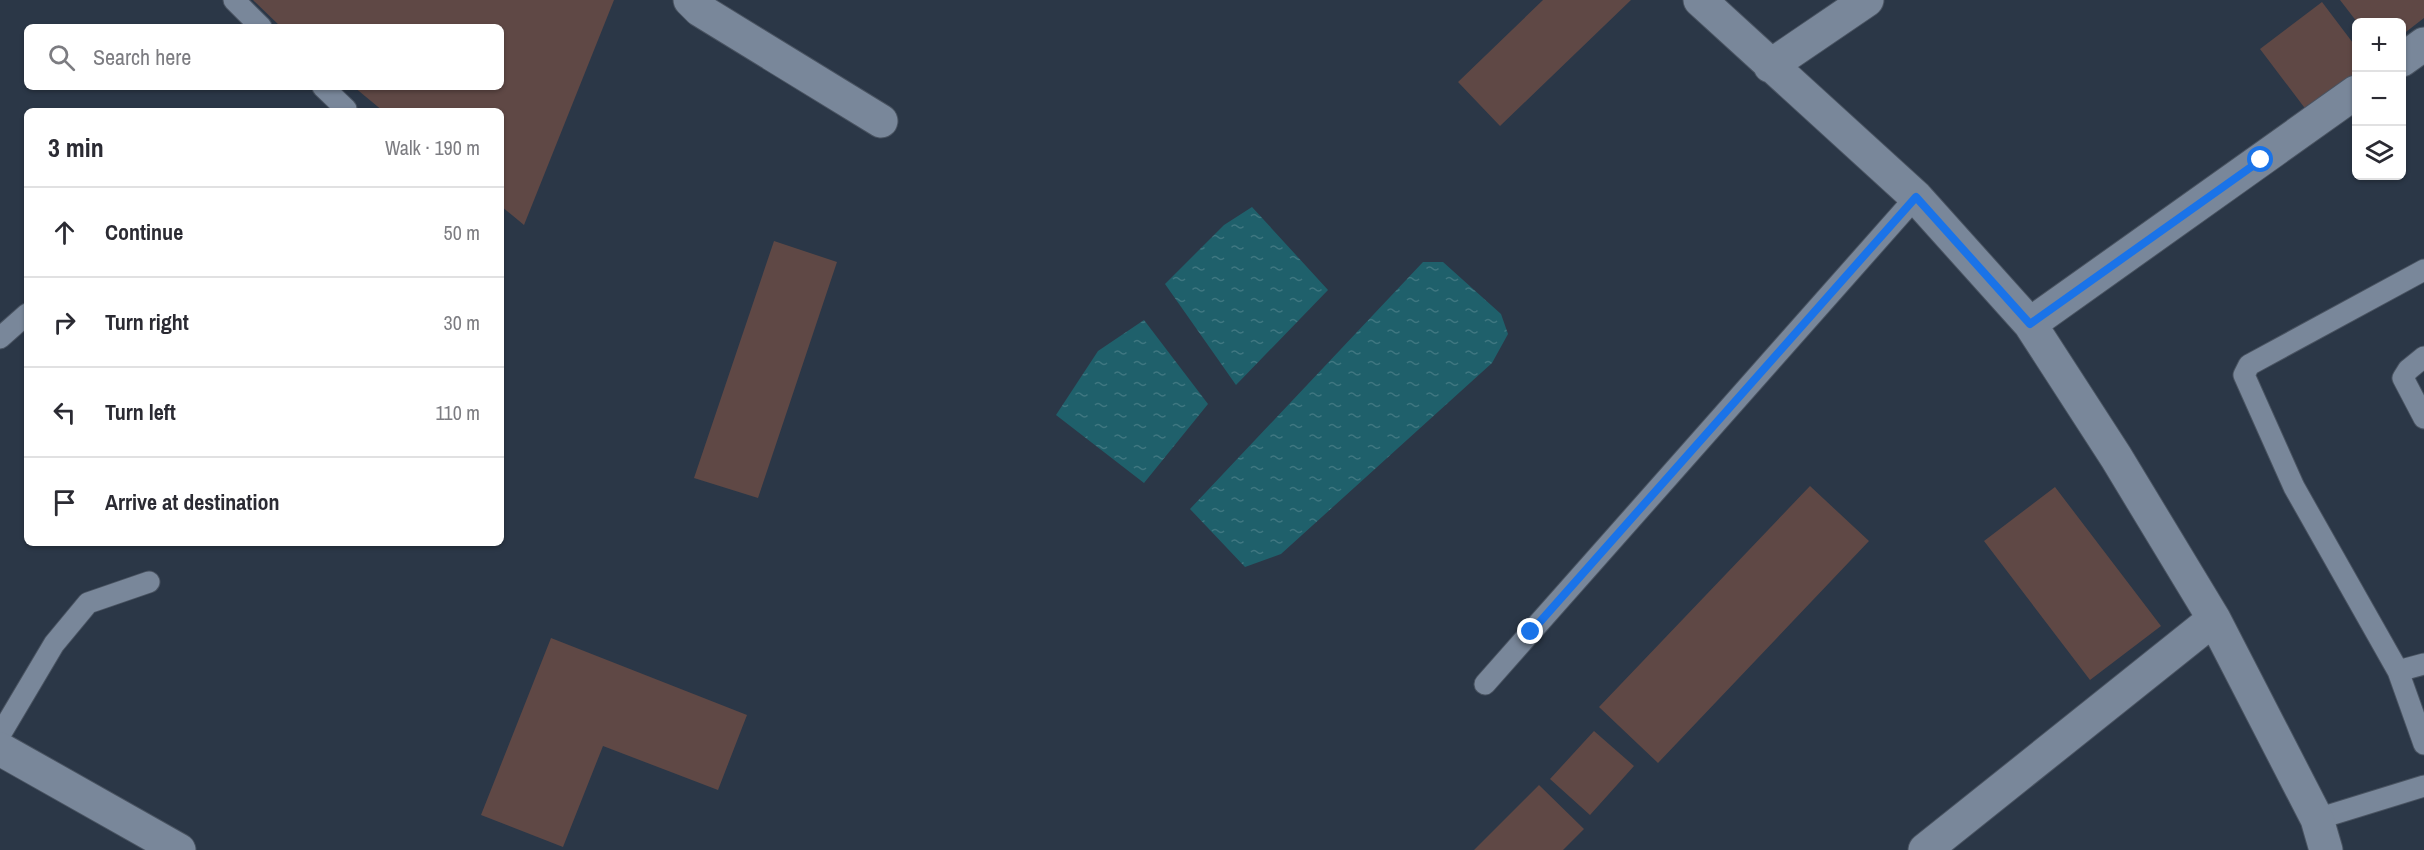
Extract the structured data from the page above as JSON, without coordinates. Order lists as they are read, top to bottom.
{
  "page": {
    "map_buttons": ["+", "−"],
    "search": "Search here",
    "heading": ["3 min", "Walk · 190 m"],
    "list": [
      ["Continue", "50 m"],
      ["Turn right", "30 m"],
      ["Turn left", "110 m"],
      "Arrive at destination"
    ]
  }
}
